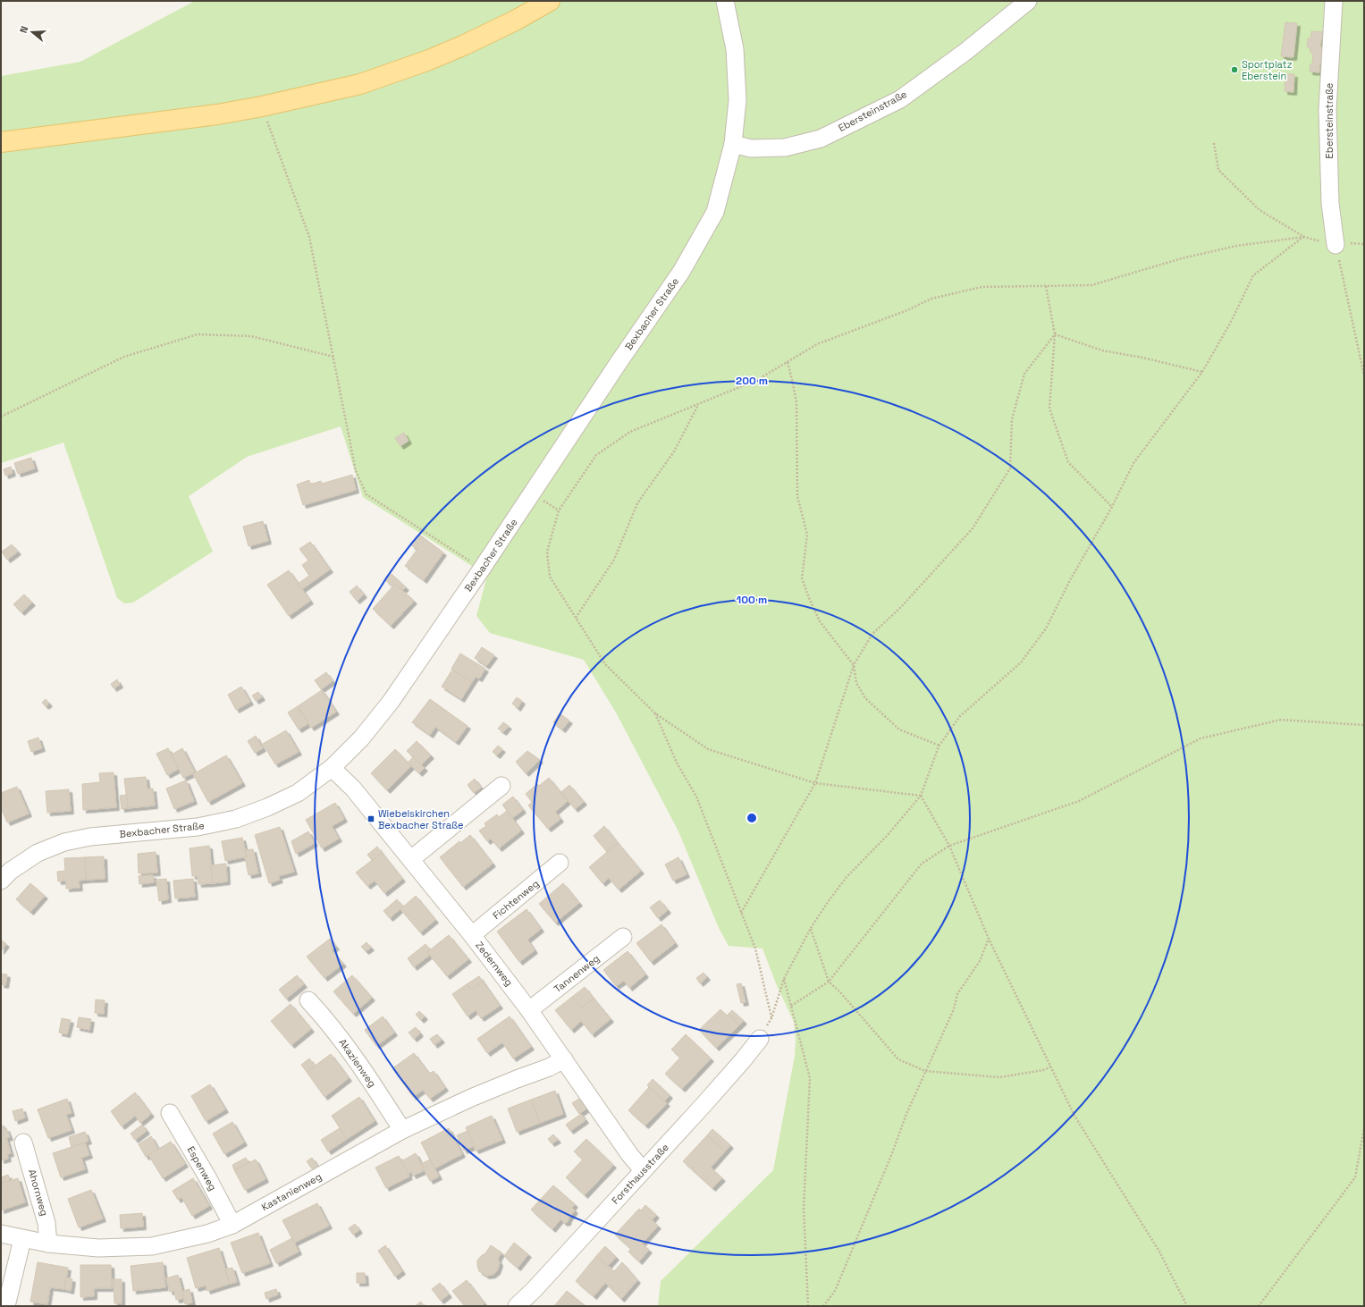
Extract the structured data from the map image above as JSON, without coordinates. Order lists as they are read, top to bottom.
{
  "streets": {
    "street": [
      "Ebersteinstraße",
      "Bexbacher Straße",
      "Fichtenweg",
      "Zedernweg",
      "Tannenweg",
      "Akazienweg",
      "Espenweg",
      "Forsthausstraße",
      "Kastanienweg",
      "Ahornweg"
    ]
  },
  "crossings": [
    ["Ebersteinstraße", "Bexbacher Straße"],
    ["Bexbacher Straße", "Zedernweg"],
    ["Fichtenweg", "Zedernweg"],
    ["Zedernweg", "Tannenweg"],
    ["Zedernweg", "Forsthausstraße"],
    ["Zedernweg", "Kastanienweg"],
    ["Akazienweg", "Kastanienweg"],
    ["Espenweg", "Kastanienweg"],
    ["Kastanienweg", "Ahornweg"]
  ],
  "places": {
    "other": ["Sportplatz Eberstein"],
    "transit": ["Wiebelskirchen Bexbacher Straße"]
  },
  "north": "left",
  "rings": ["200 m", "100 m"]
}
